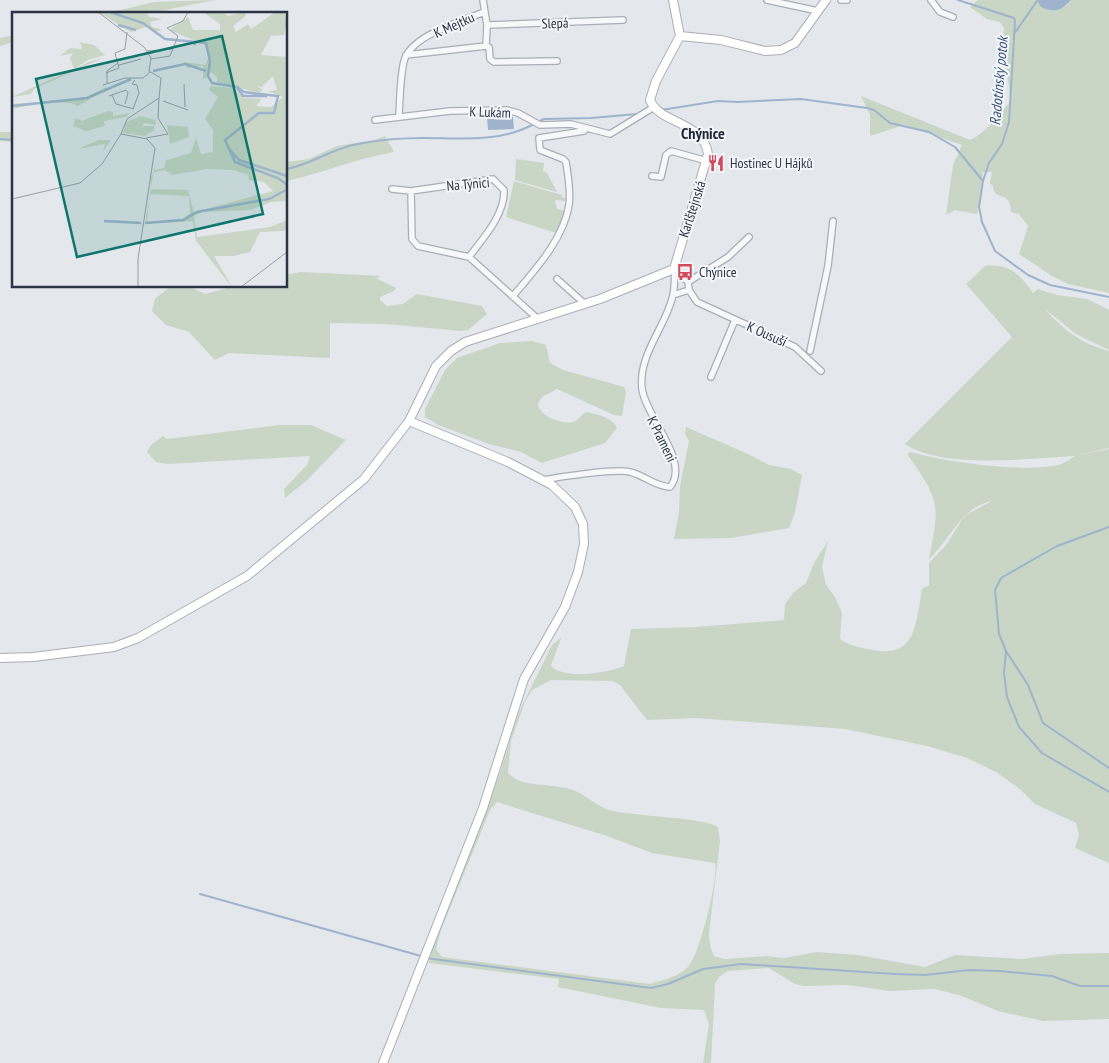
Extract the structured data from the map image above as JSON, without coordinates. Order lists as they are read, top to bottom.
{
  "streets": {
    "main road": ["Karlštejnská"],
    "street": [
      "Slepá",
      "K Mejtku",
      "K Lukám",
      "Na Týnici",
      "K Ousuší",
      "K Prameni"
    ]
  },
  "crossings": [
    ["Slepá", "K Mejtku"]
  ],
  "districts": ["Chýnice"],
  "water": ["Radotínský potok"],
  "places": {
    "restaurant": ["Hostinec U Hájků"],
    "bus stop": ["Chýnice"]
  }
}
